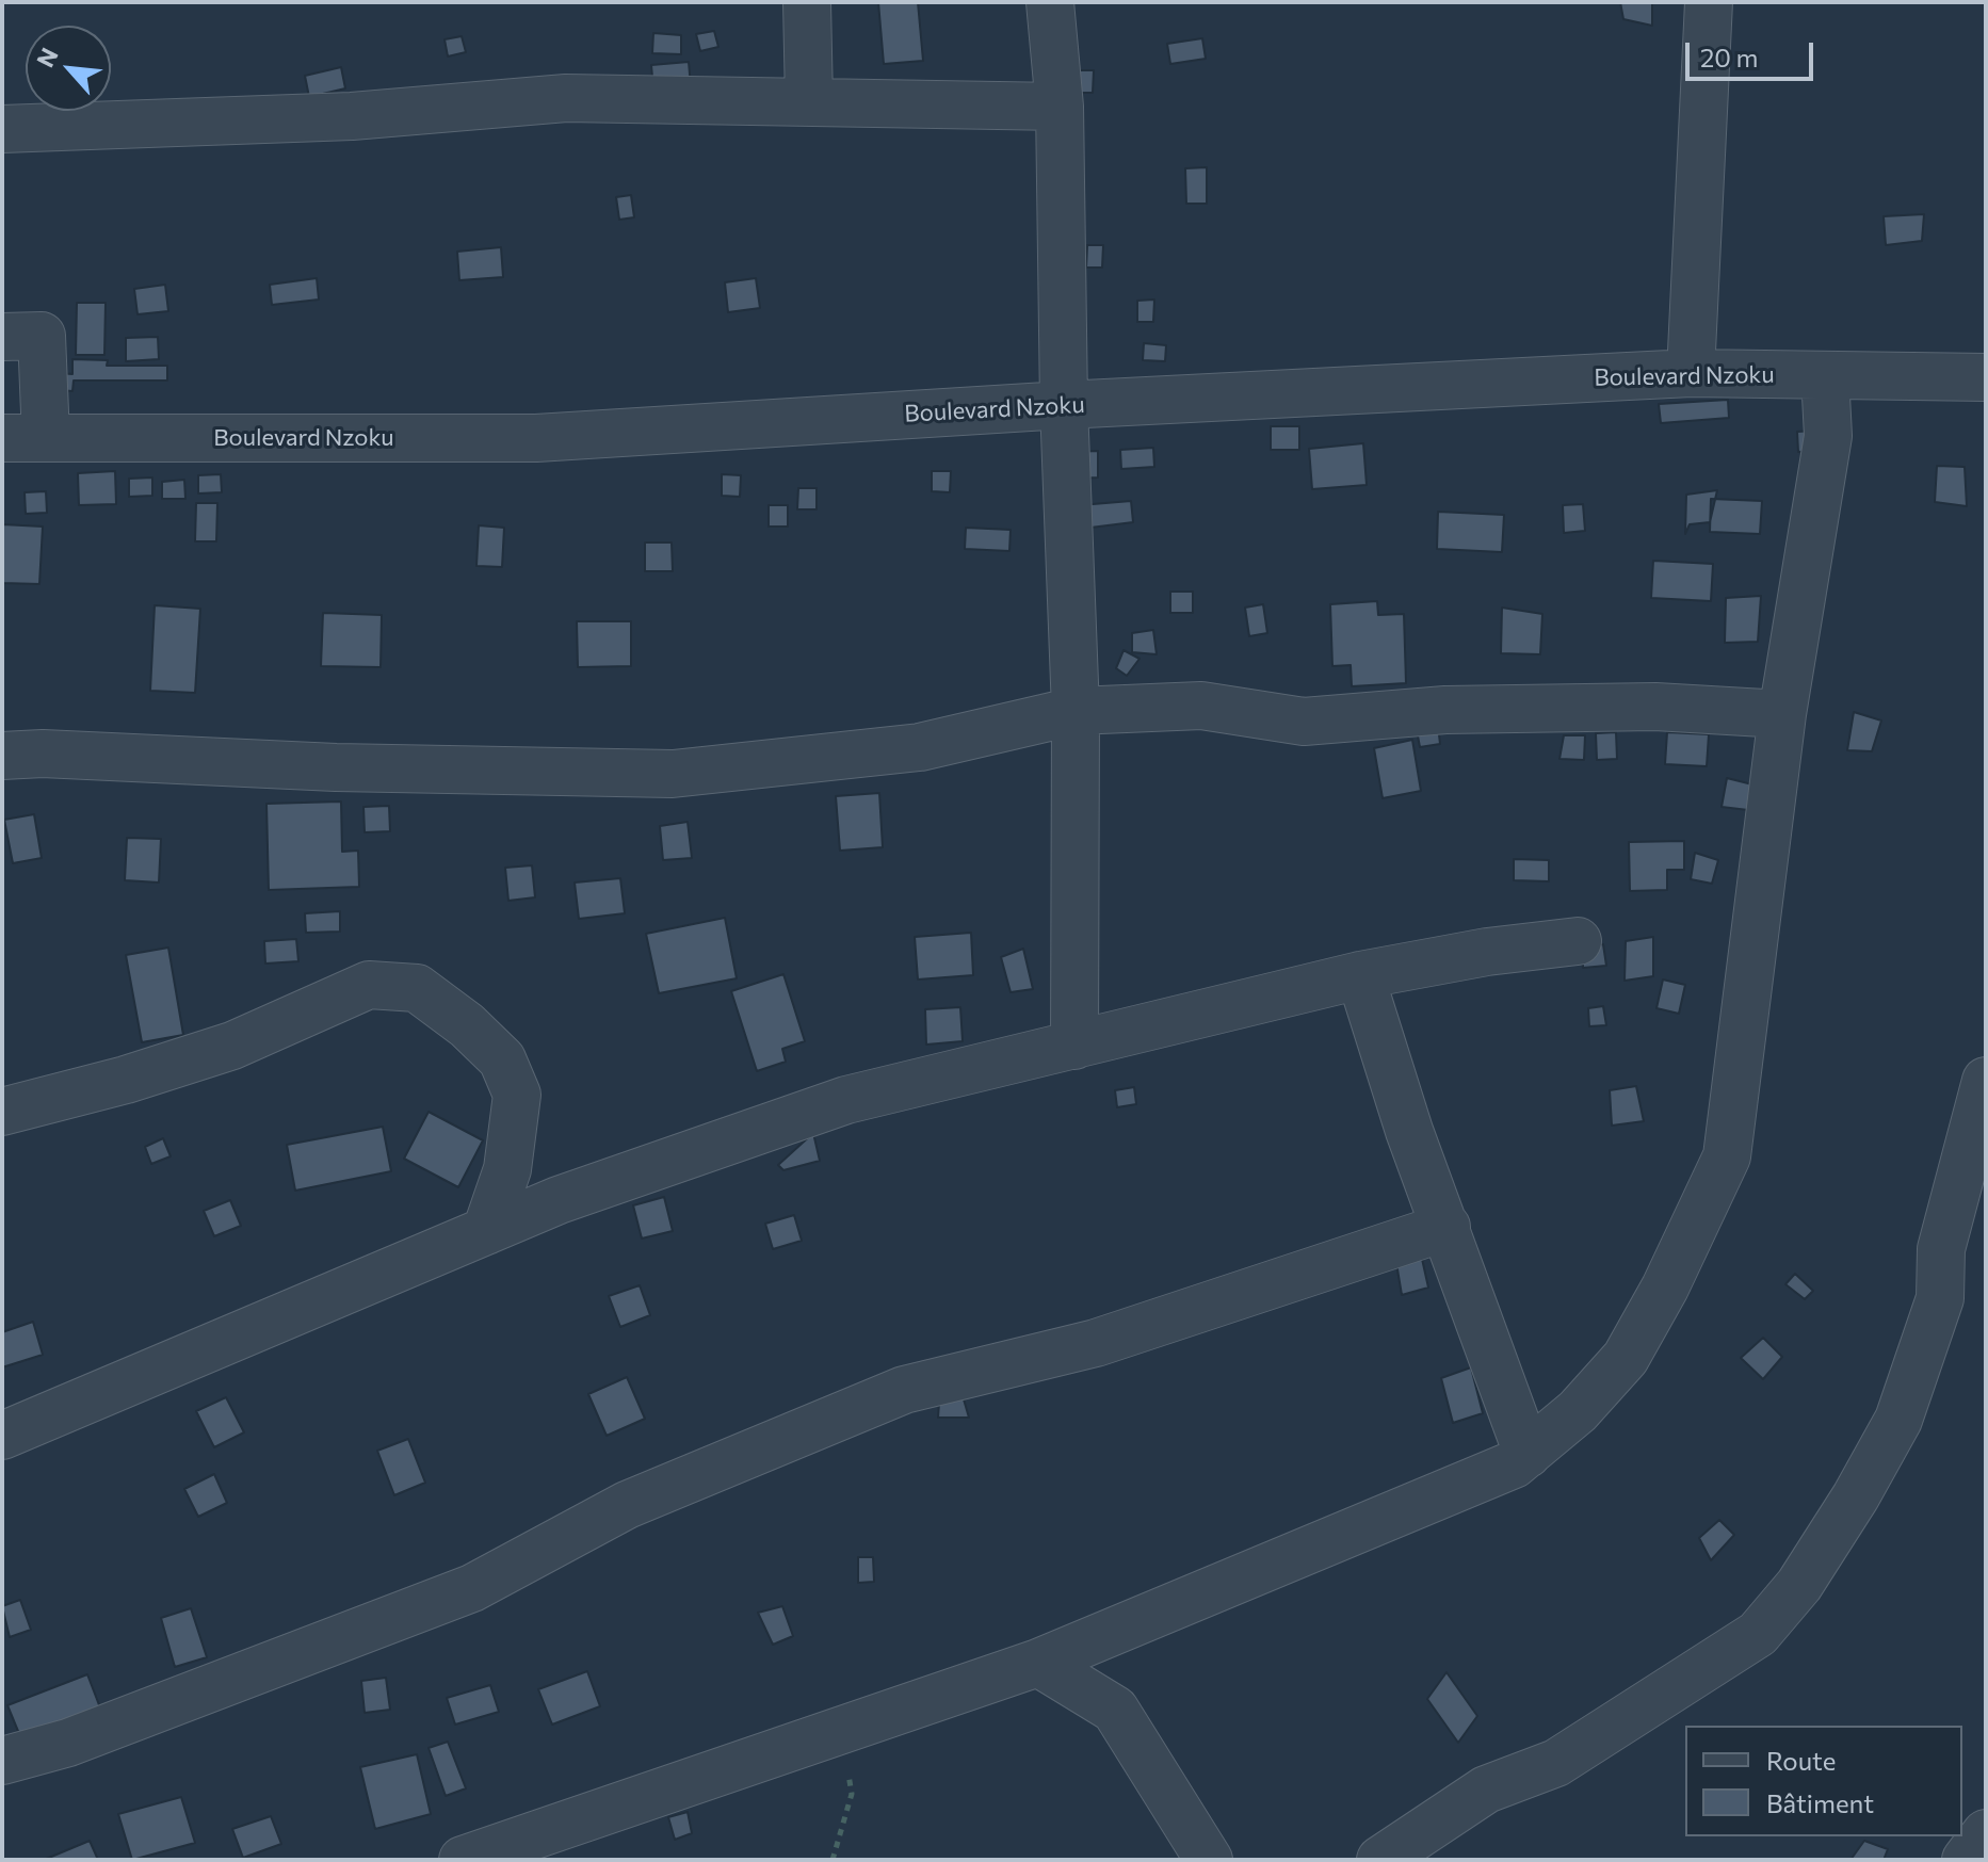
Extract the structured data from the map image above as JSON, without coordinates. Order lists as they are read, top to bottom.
{
  "streets": {
    "street": ["Boulevard Nzoku"]
  },
  "legend": ["Route", "Bâtiment"],
  "scale_bar": "20 m",
  "north": "top left"
}
